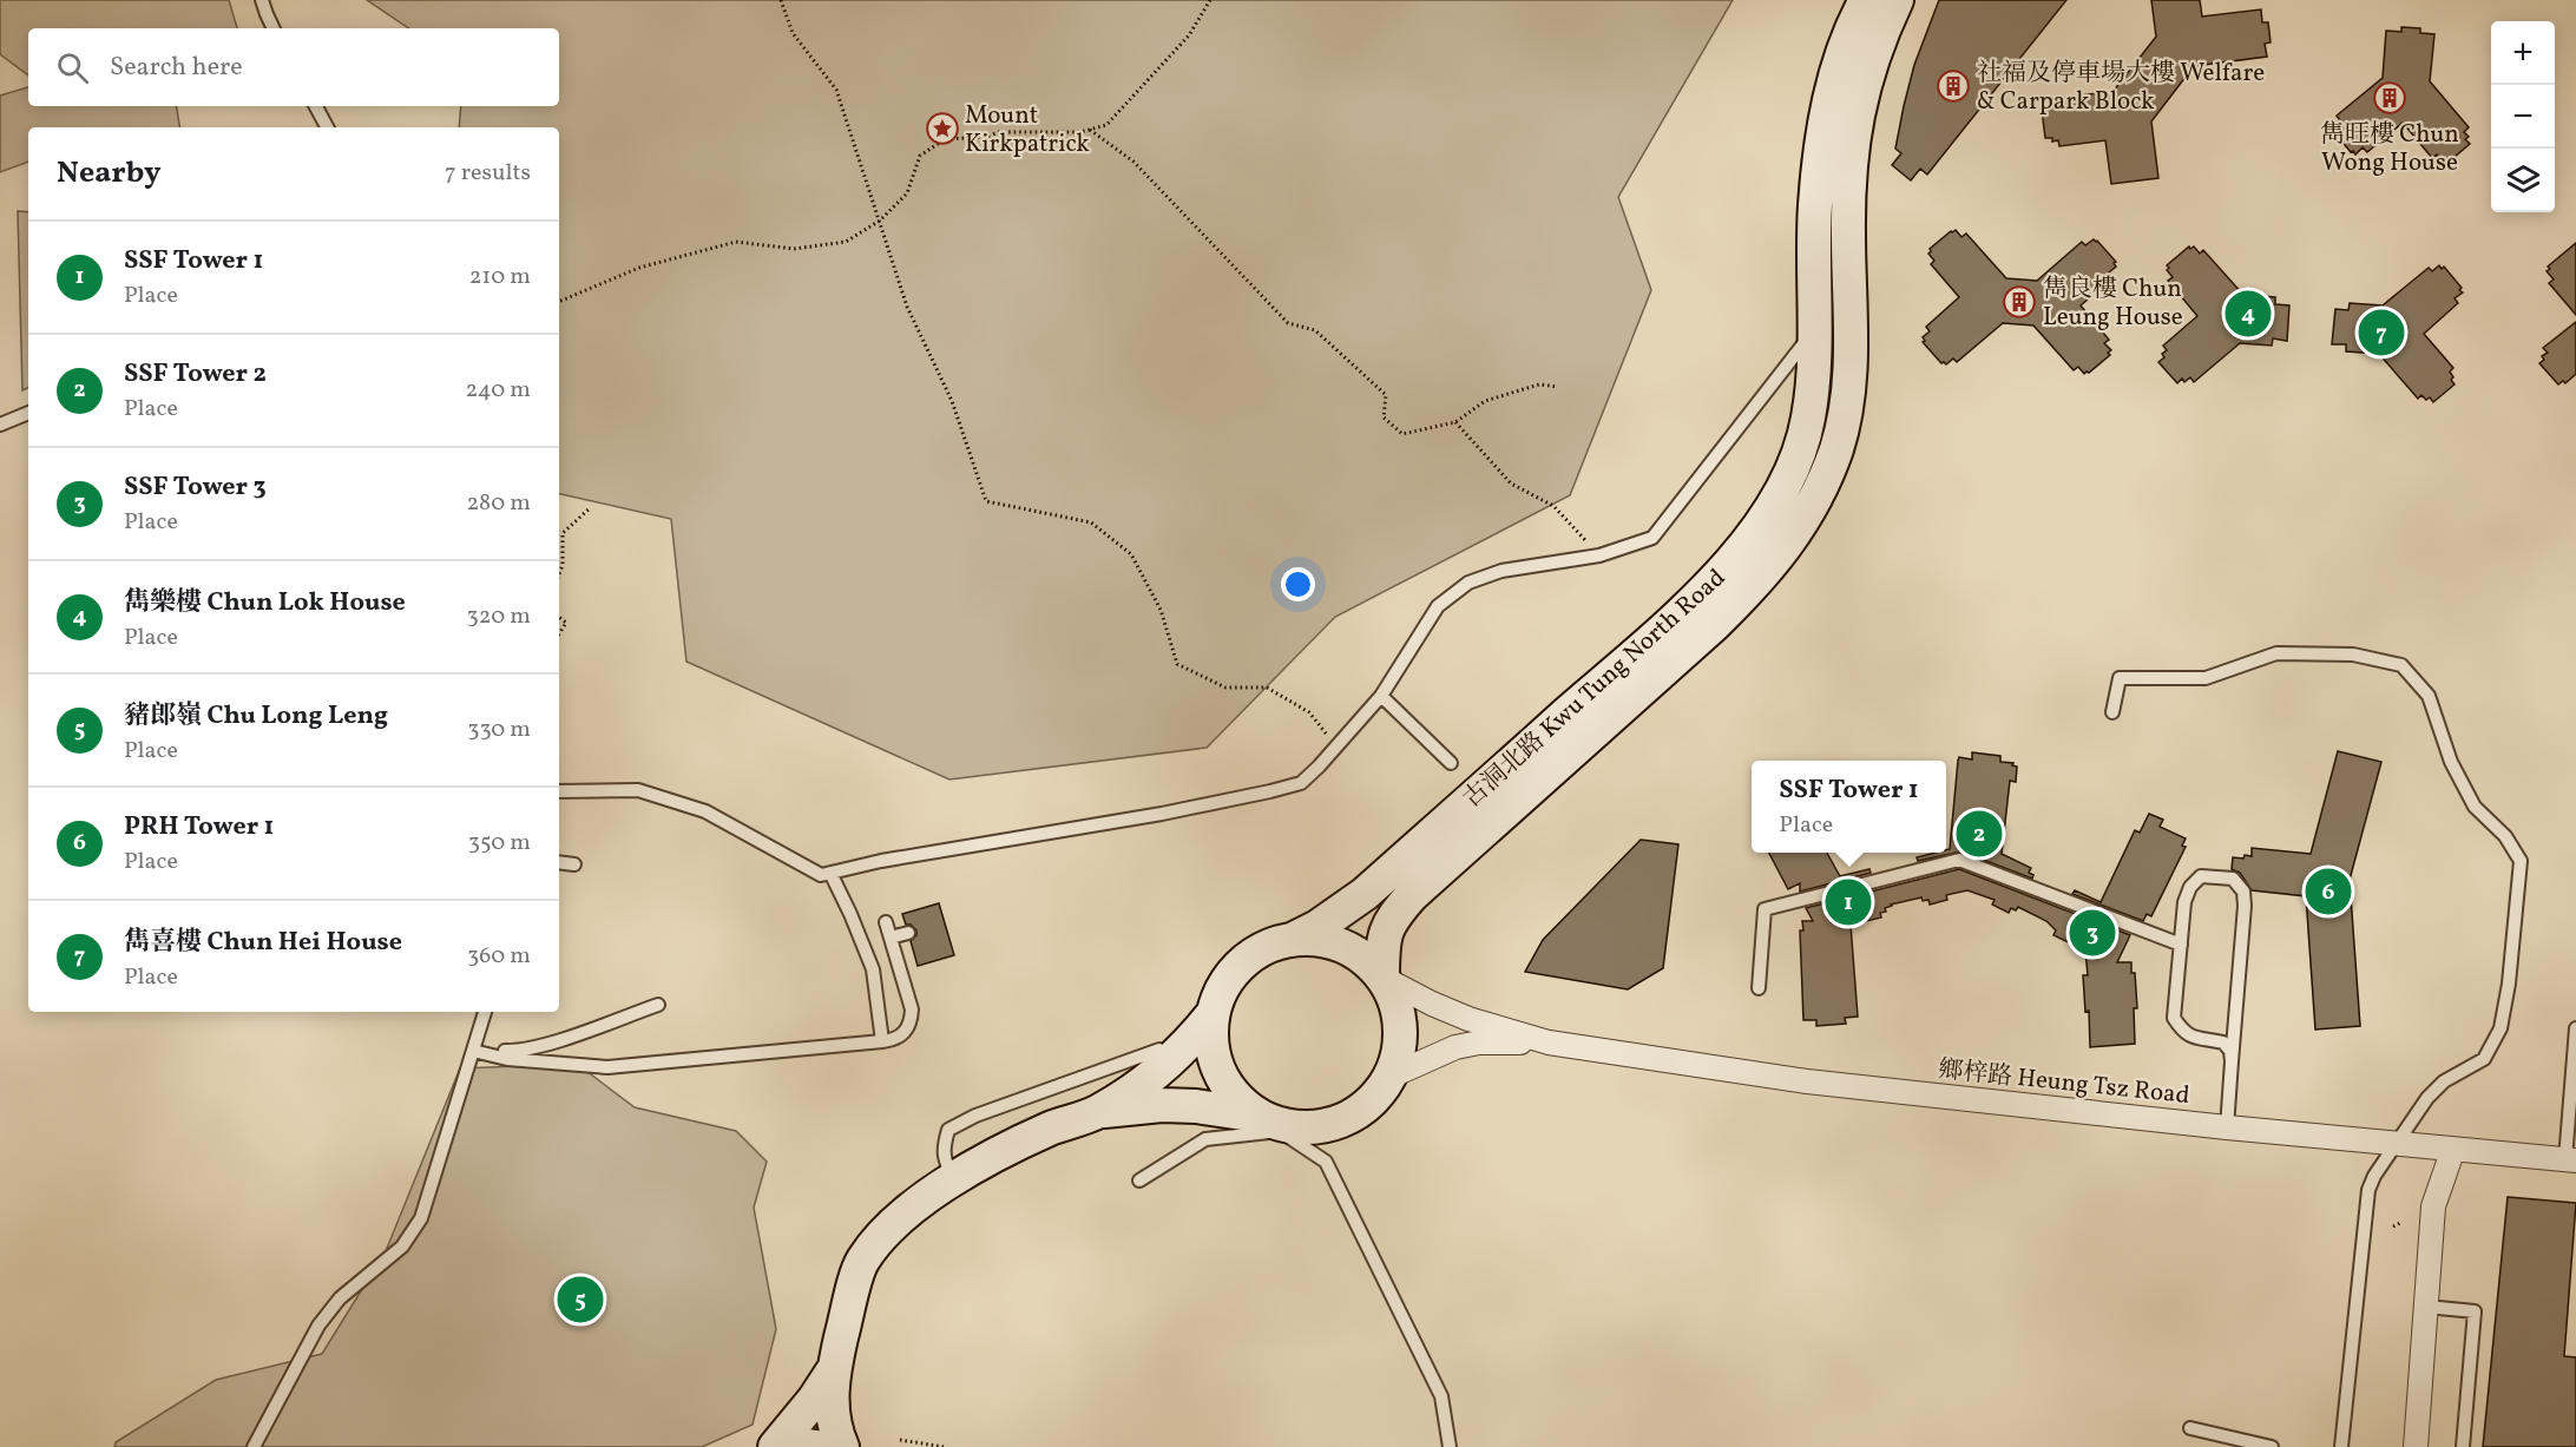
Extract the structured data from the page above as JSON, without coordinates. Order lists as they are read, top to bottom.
{
  "streets": {
    "main road": ["古洞北路 Kwu Tung North Road"],
    "street": ["鄉梓路 Heung Tsz Road"]
  },
  "crossings": [
    ["古洞北路 Kwu Tung North Road", "鄉梓路 Heung Tsz Road"]
  ],
  "places": {
    "building": ["社福及停車場大樓 Welfare & Carpark Block", "雋旺樓 Chun Wong House", "雋良樓 Chun Leung House"],
    "place": ["Mount Kirkpatrick"]
  },
  "page": {
    "map_buttons": ["+", "−"],
    "search": "Search here",
    "heading": ["Nearby", "7 results"],
    "list": [
      {
        "mark": "1",
        "name": "SSF Tower 1",
        "note": "Place",
        "value": "210 m"
      },
      {
        "mark": "2",
        "name": "SSF Tower 2",
        "note": "Place",
        "value": "240 m"
      },
      {
        "mark": "3",
        "name": "SSF Tower 3",
        "note": "Place",
        "value": "280 m"
      },
      {
        "mark": "4",
        "name": "雋樂樓 Chun Lok House",
        "note": "Place",
        "value": "320 m"
      },
      {
        "mark": "5",
        "name": "豬郎嶺 Chu Long Leng",
        "note": "Place",
        "value": "330 m"
      },
      {
        "mark": "6",
        "name": "PRH Tower 1",
        "note": "Place",
        "value": "350 m"
      },
      {
        "mark": "7",
        "name": "雋喜樓 Chun Hei House",
        "note": "Place",
        "value": "360 m"
      }
    ],
    "pins": [
      "4",
      "7",
      "2",
      "6",
      "1",
      "3",
      "5"
    ],
    "popup": ["SSF Tower 1", "Place"]
  }
}
